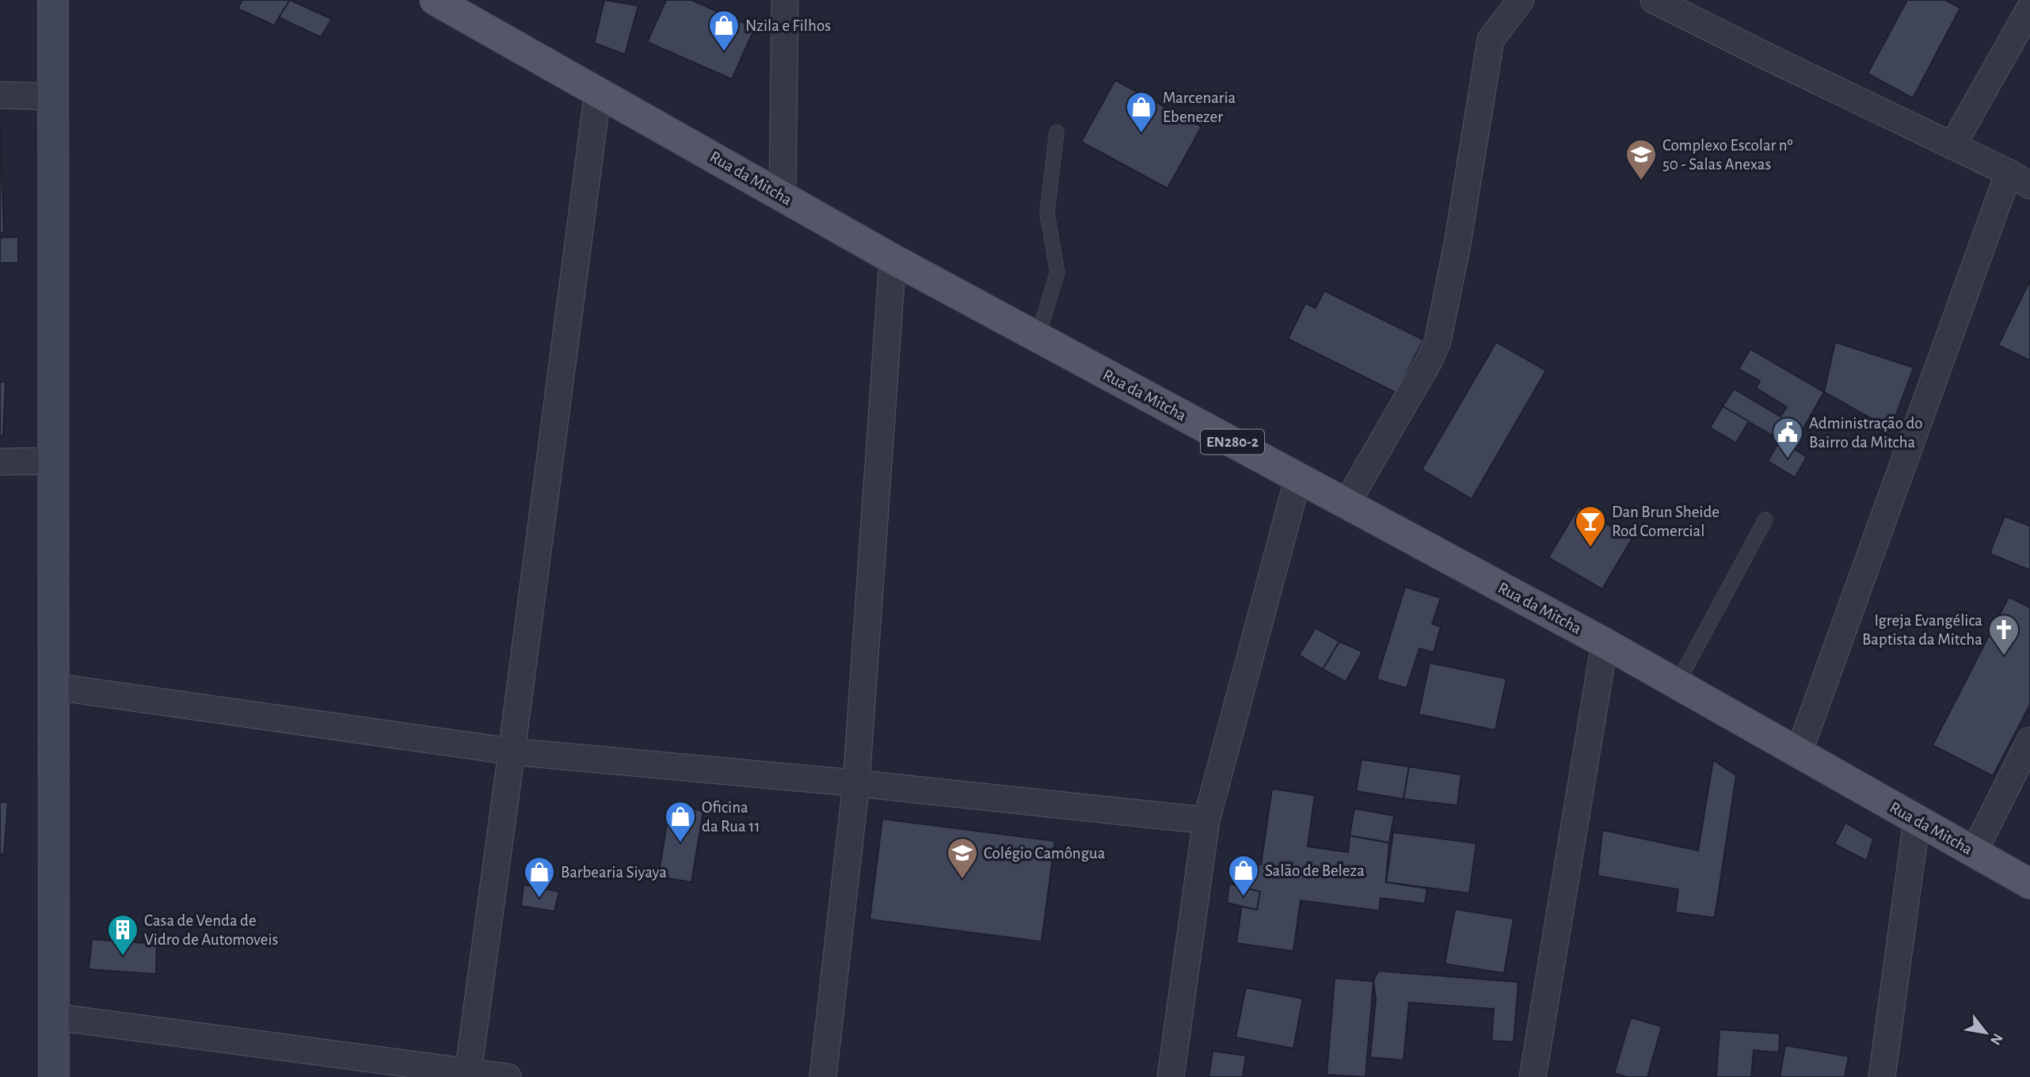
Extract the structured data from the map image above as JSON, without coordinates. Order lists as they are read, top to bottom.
{
  "streets": {
    "main road": ["Rua da Mitcha", "EN280-2"]
  },
  "places": {
    "shop": [
      "Nzila e Filhos",
      "Marcenaria Ebenezer",
      "Oficina da Rua 11",
      "Salão de Beleza",
      "Barbearia Siyaya"
    ],
    "school or university": ["Complexo Escolar nº 50 - Salas Anexas", "Colégio Camôngua"],
    "public building": ["Administração do Bairro da Mitcha"],
    "bar": ["Dan Brun Sheide Rod Comercial"],
    "church": ["Igreja Evangélica Baptista da Mitcha"],
    "building": ["Casa de Venda de Vidro de Automoveis"]
  },
  "north": "bottom right"
}
